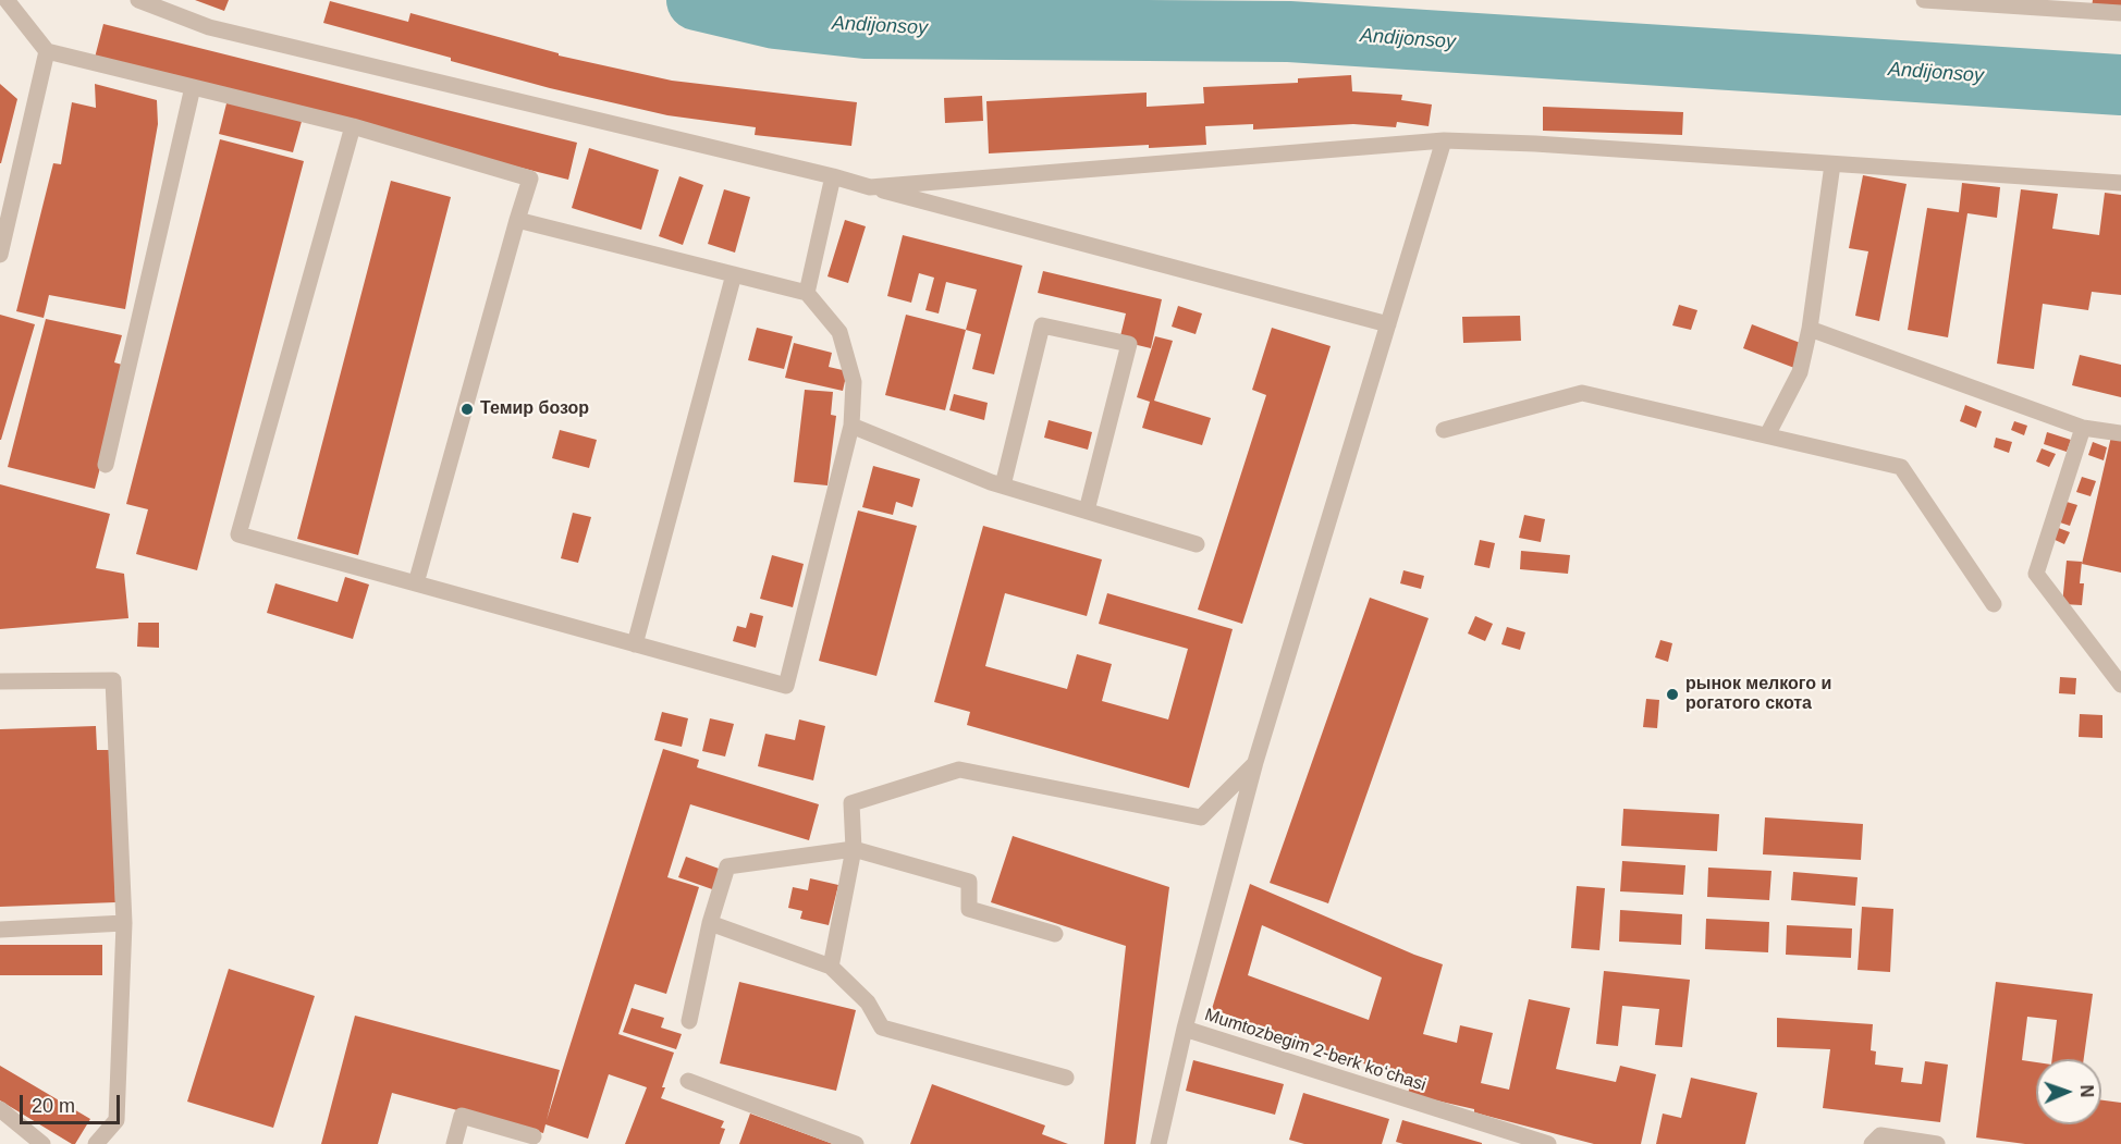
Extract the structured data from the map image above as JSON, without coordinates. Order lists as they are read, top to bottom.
{
  "streets": {
    "street": ["Mumtozbegim 2-berk koʻchasi"]
  },
  "water": ["Andijonsoy"],
  "places": ["Темир бозор", "рынок мелкого и рогатого скота"],
  "scale_bar": "20 m",
  "north": "right"
}
